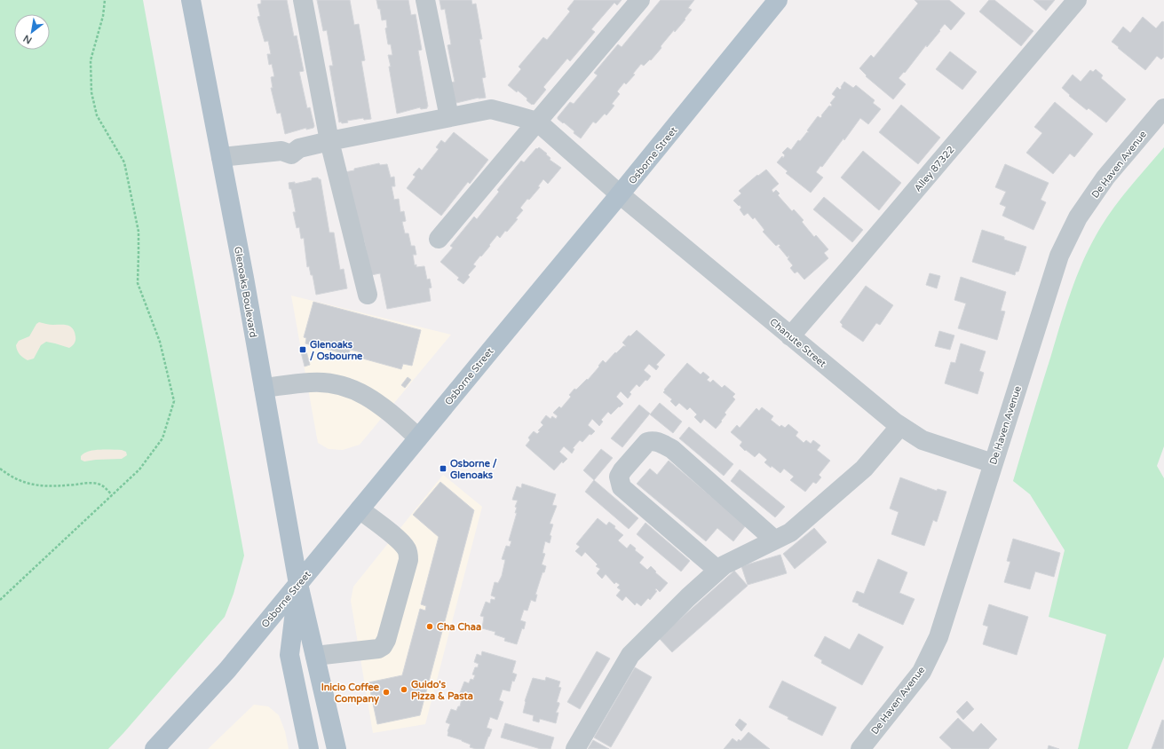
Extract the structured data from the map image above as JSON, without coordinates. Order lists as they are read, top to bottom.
{
  "streets": {
    "main road": ["Osborne Street", "Glenoaks Boulevard"],
    "street": ["De Haven Avenue", "Alley 87322", "Chanute Street"]
  },
  "crossings": [
    ["Osborne Street", "Glenoaks Boulevard"],
    ["Osborne Street", "Chanute Street"],
    ["De Haven Avenue", "Chanute Street"],
    ["Alley 87322", "Chanute Street"]
  ],
  "places": {
    "transit": ["Glenoaks / Osbourne", "Osborne / Glenoaks"],
    "other": ["Cha Chaa", "Guido's Pizza & Pasta", "Inicio Coffee Company"]
  },
  "north": "bottom left"
}
